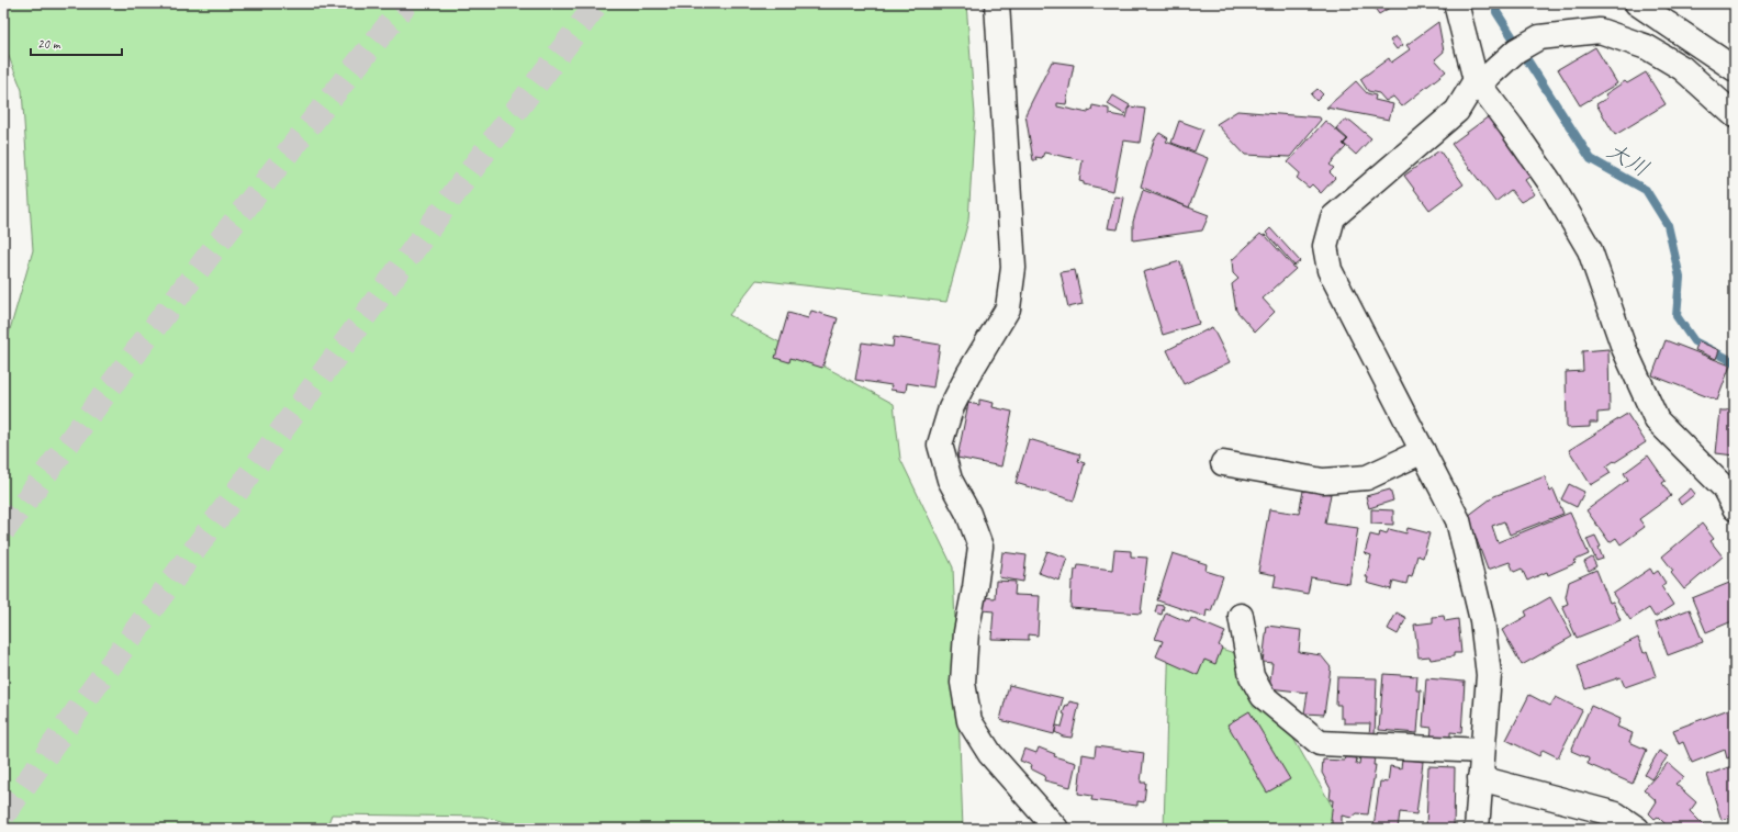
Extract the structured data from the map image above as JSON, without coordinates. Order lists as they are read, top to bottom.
{
  "water": ["大川"],
  "scale_bar": "20 m"
}
